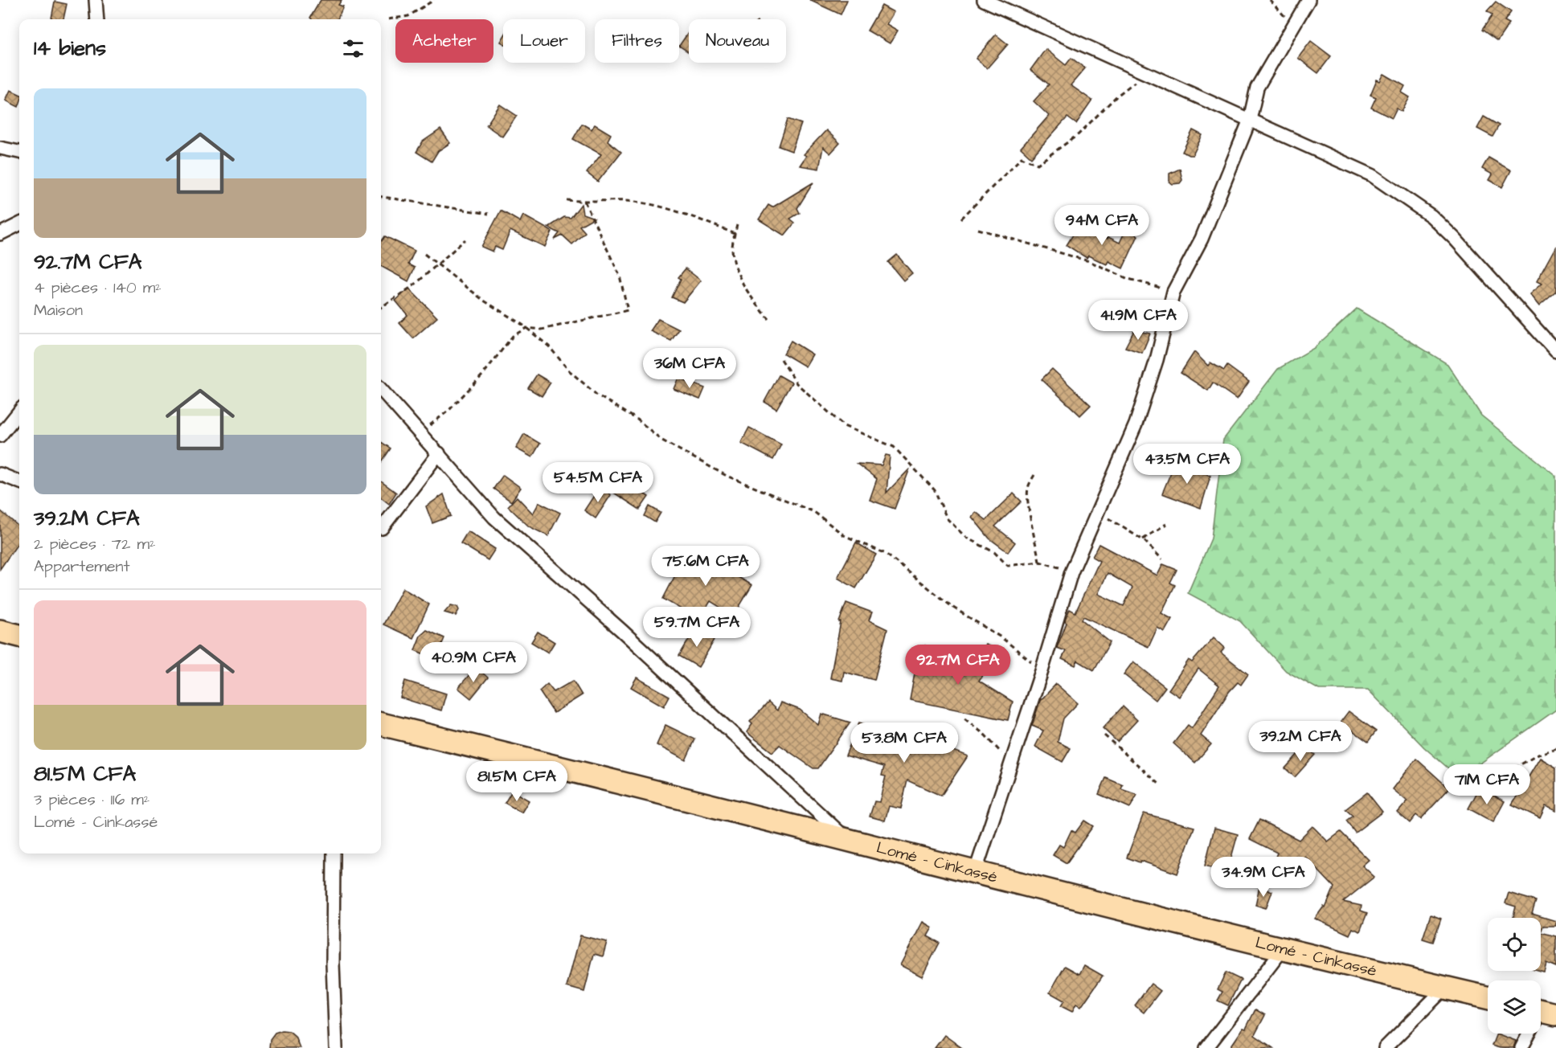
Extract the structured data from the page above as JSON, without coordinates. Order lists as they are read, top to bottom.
{
  "streets": {
    "highway": ["Lomé - Cinkassé"]
  },
  "page": {
    "chip": [
      "Acheter",
      "Louer",
      "Filtres",
      "Nouveau"
    ],
    "heading": "14 biens",
    "list": [
      {
        "name": "92.7M CFA",
        "note": "4 pièces · 140 m² · Maison"
      },
      {
        "name": "39.2M CFA",
        "note": "2 pièces · 72 m² · Appartement"
      },
      {
        "name": "81.5M CFA",
        "note": "3 pièces · 116 m² · Lomé - Cinkassé"
      }
    ],
    "price": [
      "94M CFA",
      "41.9M CFA",
      "36M CFA",
      "43.5M CFA",
      "54.5M CFA",
      "75.6M CFA",
      "59.7M CFA",
      "40.9M CFA",
      "92.7M CFA",
      "39.2M CFA",
      "53.8M CFA",
      "81.5M CFA",
      "71M CFA",
      "34.9M CFA"
    ]
  }
}
